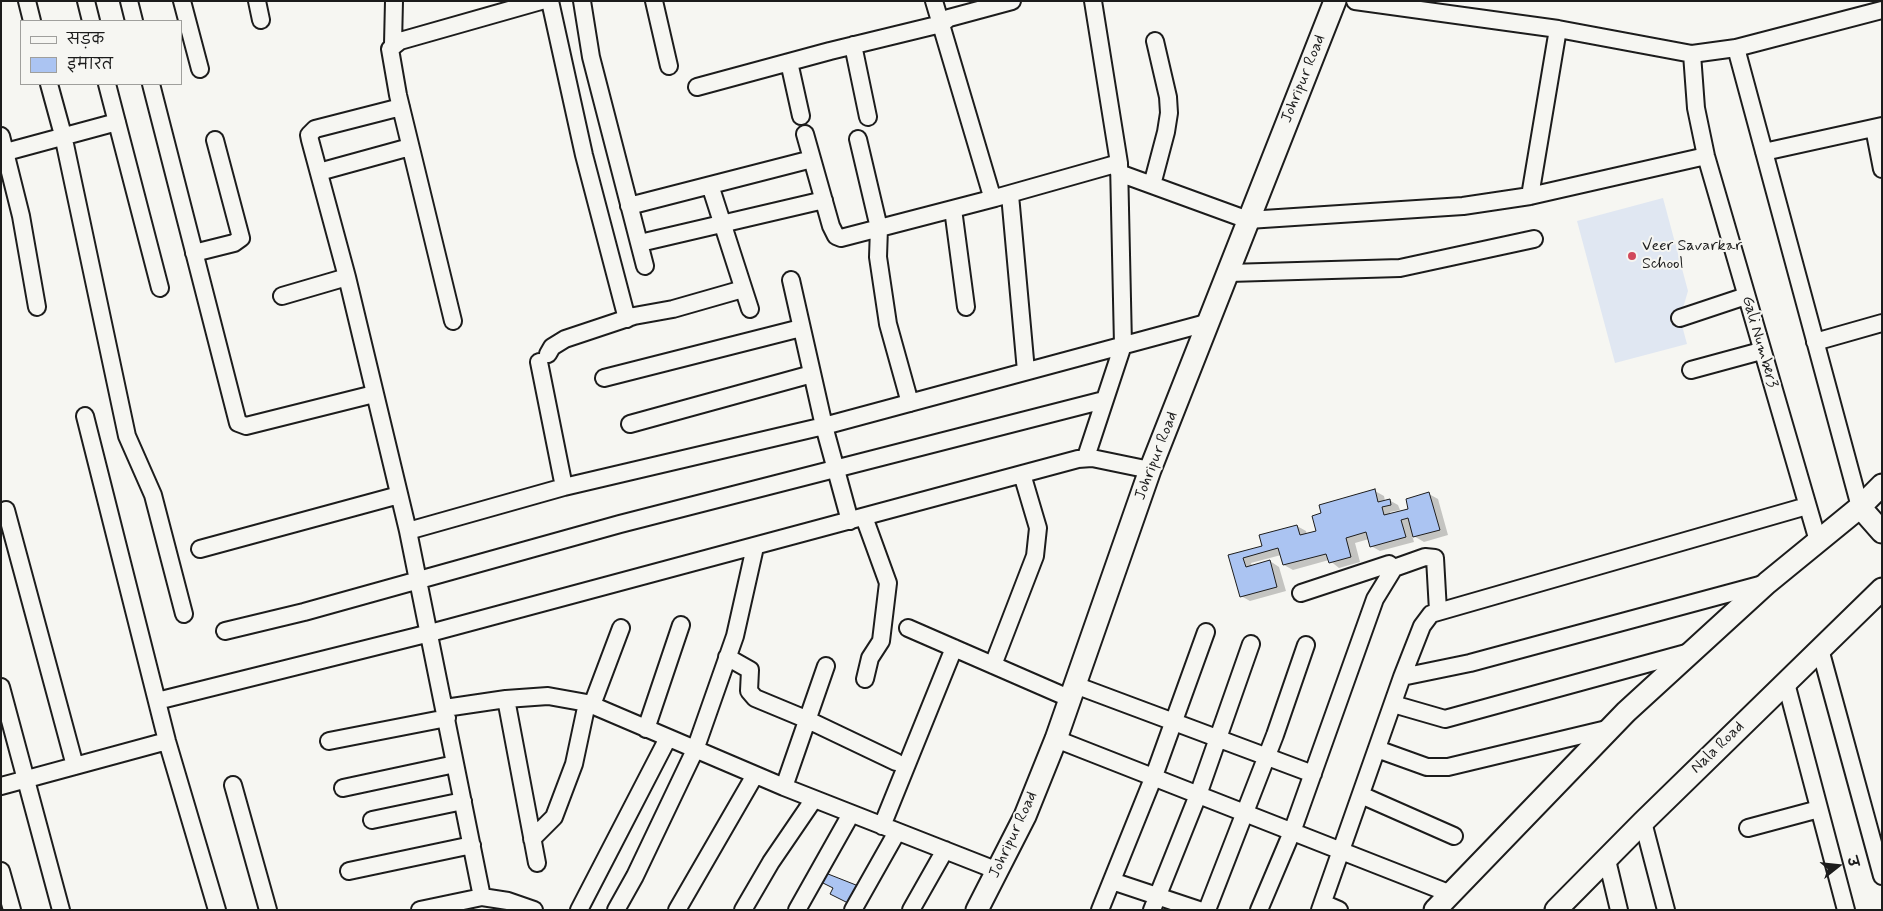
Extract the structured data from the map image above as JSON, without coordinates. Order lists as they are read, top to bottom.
{
  "streets": {
    "street": ["Johripur Road", "Gali Number3", "Nala Road"]
  },
  "places": ["Veer Savarkar School"],
  "legend": ["सड़क", "इमारत"],
  "north": "right"
}
